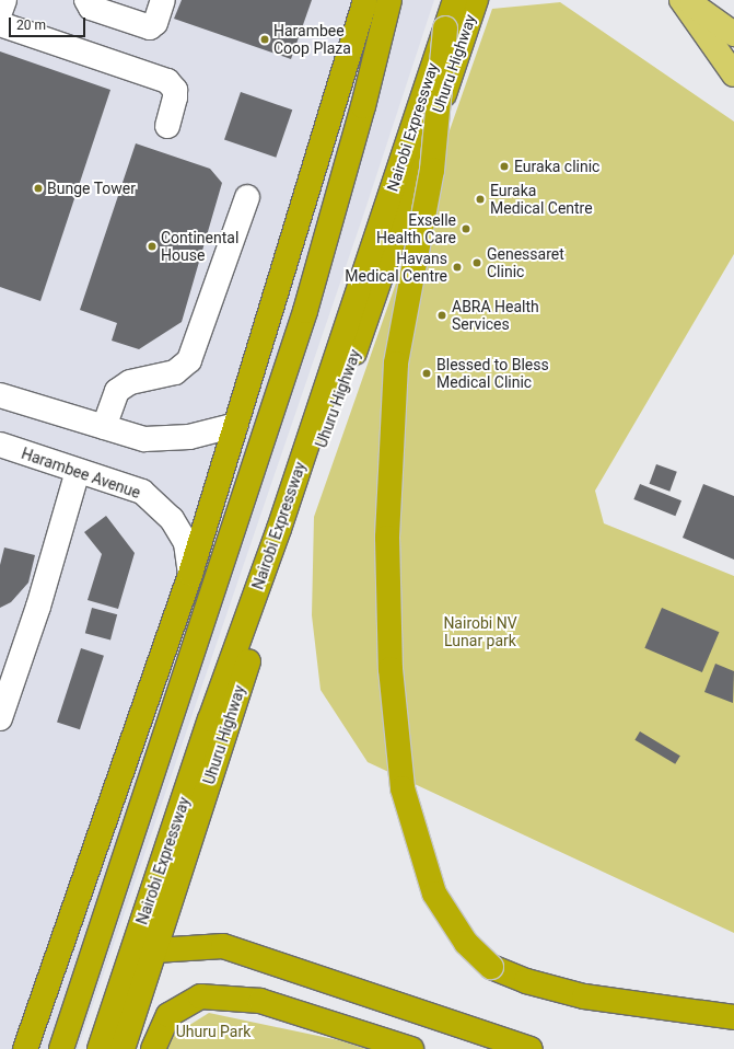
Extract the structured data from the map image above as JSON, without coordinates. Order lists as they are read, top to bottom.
{
  "streets": {
    "highway": ["Uhuru Highway", "Nairobi Expressway"],
    "street": ["Harambee Avenue"]
  },
  "parks": ["Nairobi NV Lunar park", "Uhuru Park"],
  "places": [
    "Harambee Coop Plaza",
    "Euraka clinic",
    "Bunge Tower",
    "Euraka Medical Centre",
    "Exselle Health Care",
    "Continental House",
    "Genessaret Clinic",
    "Havans Medical Centre",
    "ABRA Health Services",
    "Blessed to Bless Medical Clinic"
  ],
  "scale_bar": "20 m"
}
